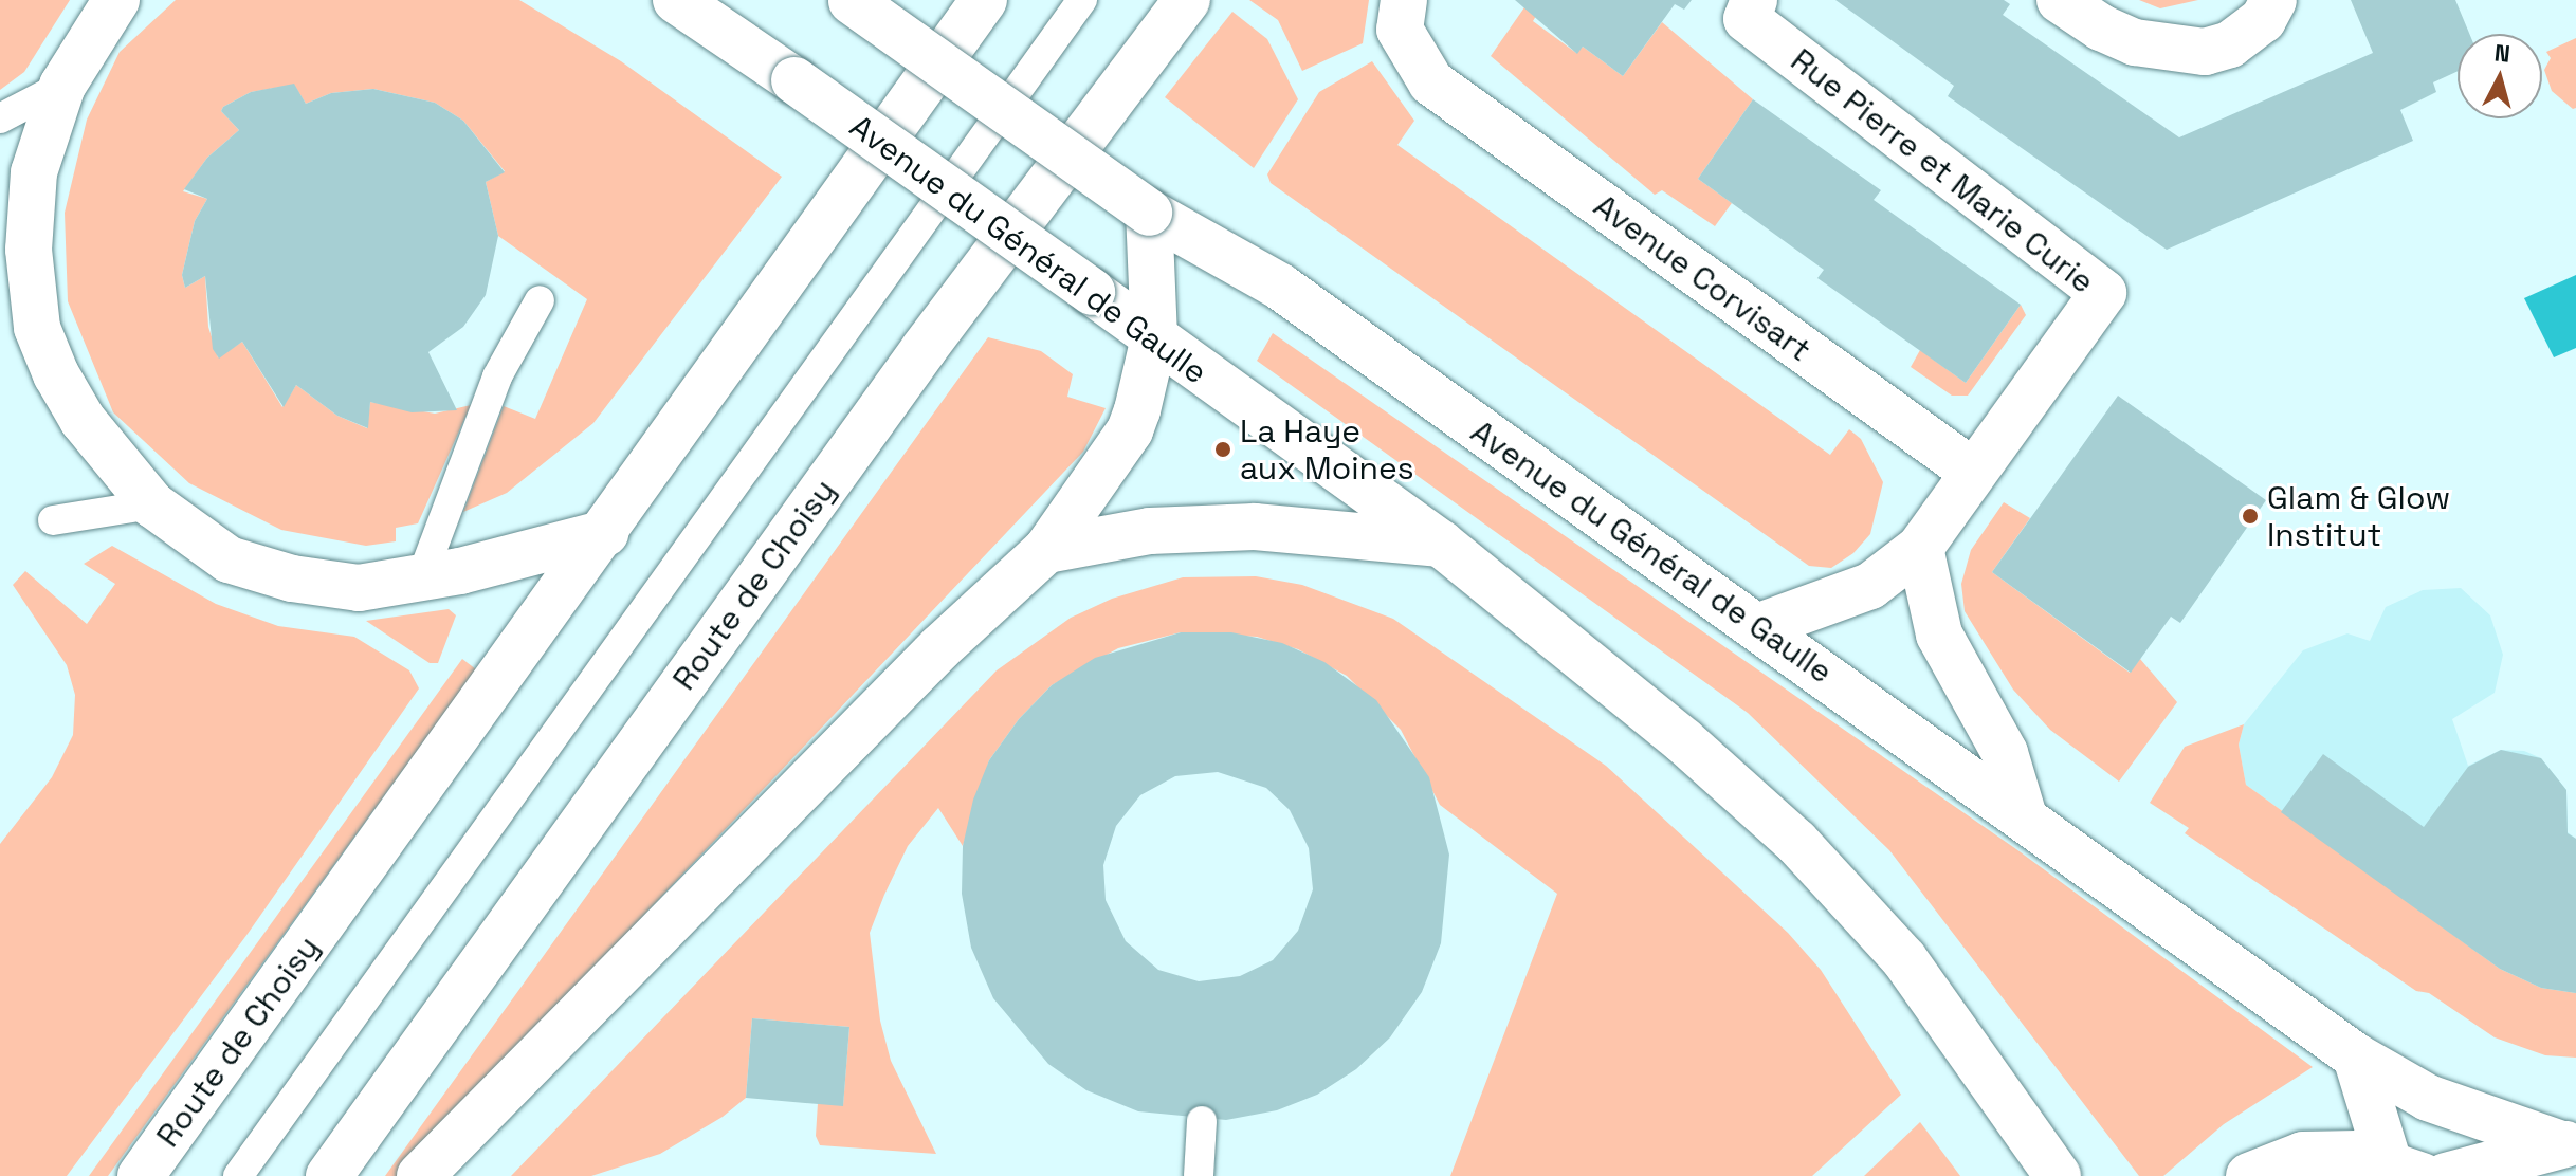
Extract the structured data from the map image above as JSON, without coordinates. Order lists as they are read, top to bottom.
{
  "streets": {
    "main road": [
      "Rue Pierre et Marie Curie",
      "Avenue du Général de Gaulle",
      "Avenue Corvisart",
      "Route de Choisy"
    ]
  },
  "crossings": [
    ["Rue Pierre et Marie Curie", "Avenue Corvisart"]
  ],
  "places": ["La Haye aux Moines", "Glam & Glow Institut"],
  "north": "top"
}
